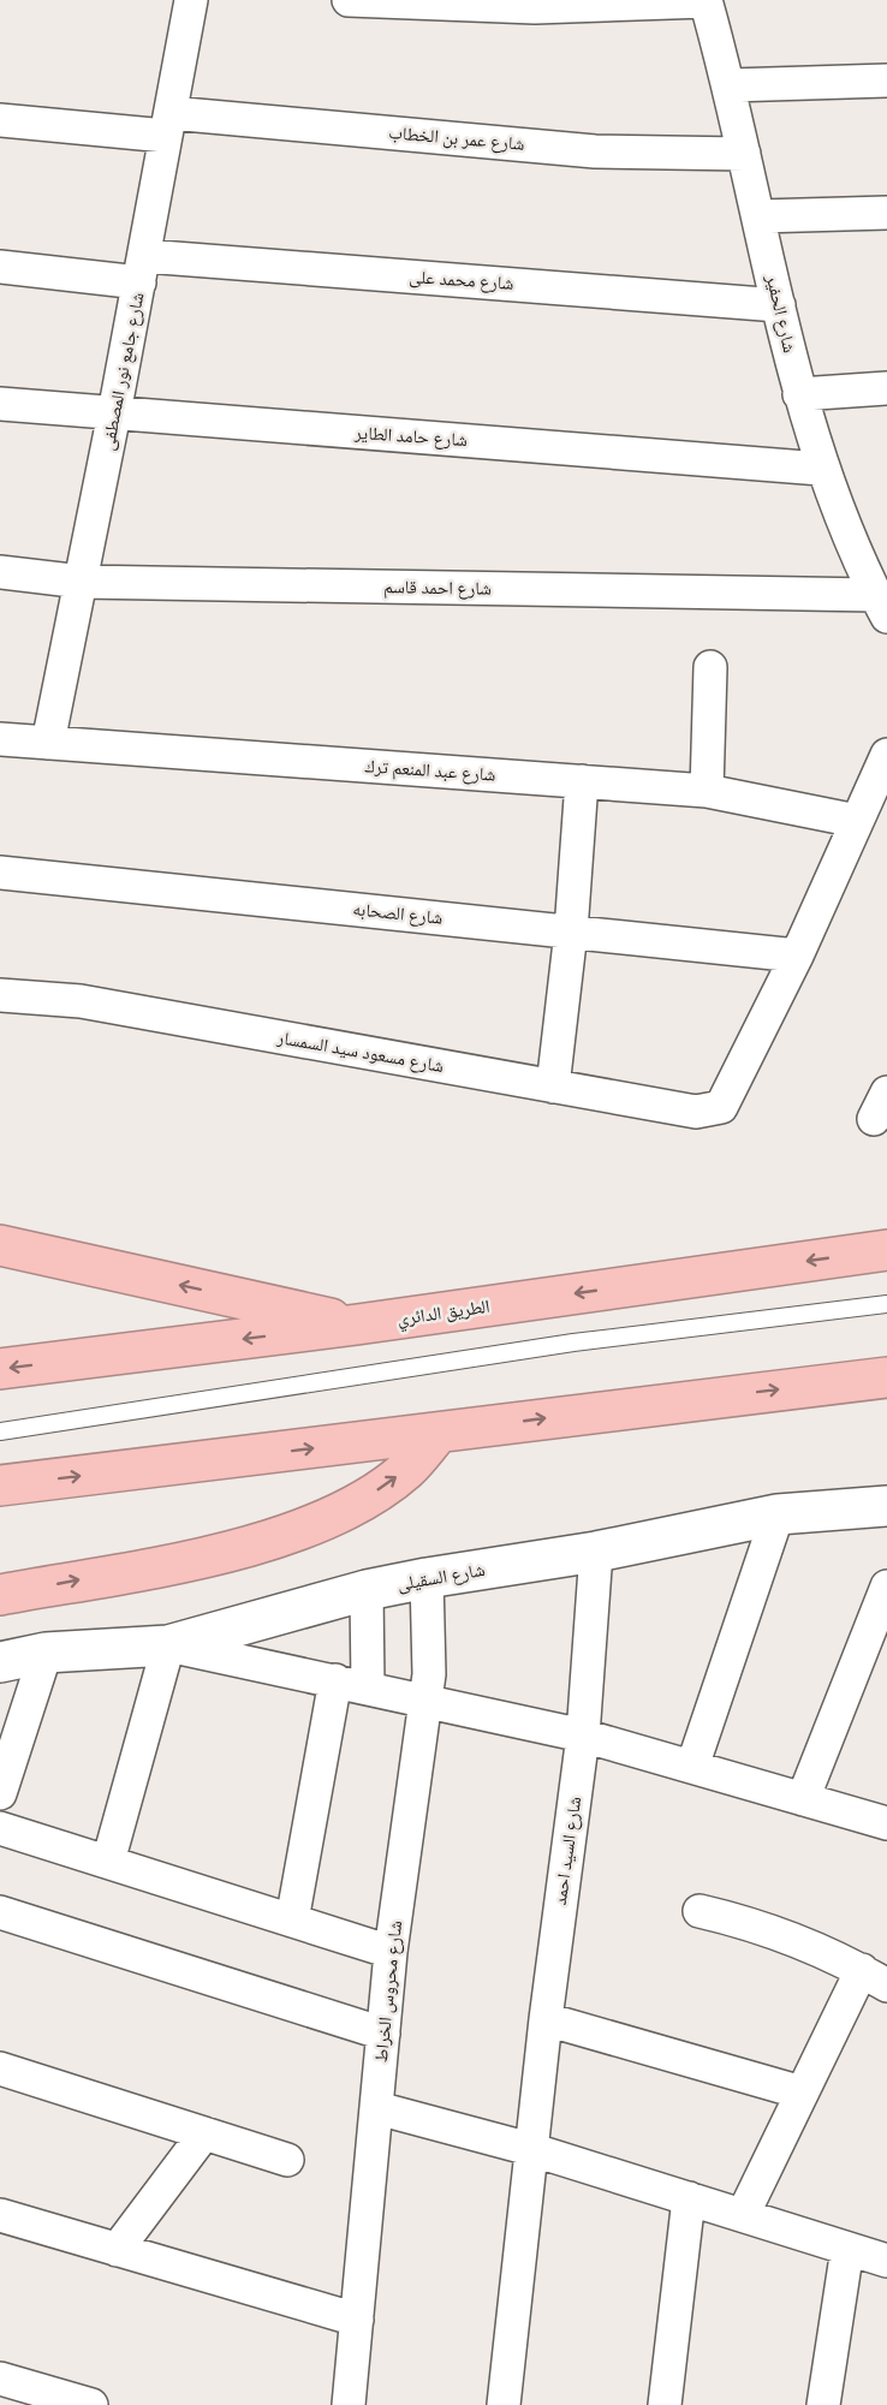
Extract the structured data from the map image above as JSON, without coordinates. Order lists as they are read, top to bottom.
{
  "streets": {
    "highway": ["الطريق الدائري"],
    "street": [
      "شارع عمر بن الخطاب",
      "شارع محمد على",
      "شارع الحفير",
      "شارع جامع نور المصطفى",
      "شارع حامد الطاير",
      "شارع احمد قاسم",
      "شارع عبد المنعم ترك",
      "شارع الصحابه",
      "شارع مسعود سيد السمسار",
      "شارع السقيلى",
      "شارع السيد احمد",
      "شارع محروس الخراط"
    ]
  },
  "crossings": [
    ["شارع عمر بن الخطاب", "شارع الحفير"],
    ["شارع عمر بن الخطاب", "شارع جامع نور المصطفى"],
    ["شارع محمد على", "شارع الحفير"],
    ["شارع محمد على", "شارع جامع نور المصطفى"],
    ["شارع الحفير", "شارع حامد الطاير"],
    ["شارع الحفير", "شارع احمد قاسم"],
    ["شارع جامع نور المصطفى", "شارع حامد الطاير"],
    ["شارع جامع نور المصطفى", "شارع احمد قاسم"],
    ["شارع جامع نور المصطفى", "شارع عبد المنعم ترك"],
    ["شارع الصحابه", "شارع مسعود سيد السمسار"],
    ["شارع السقيلى", "شارع السيد احمد"],
    ["شارع السقيلى", "شارع محروس الخراط"]
  ]
}
